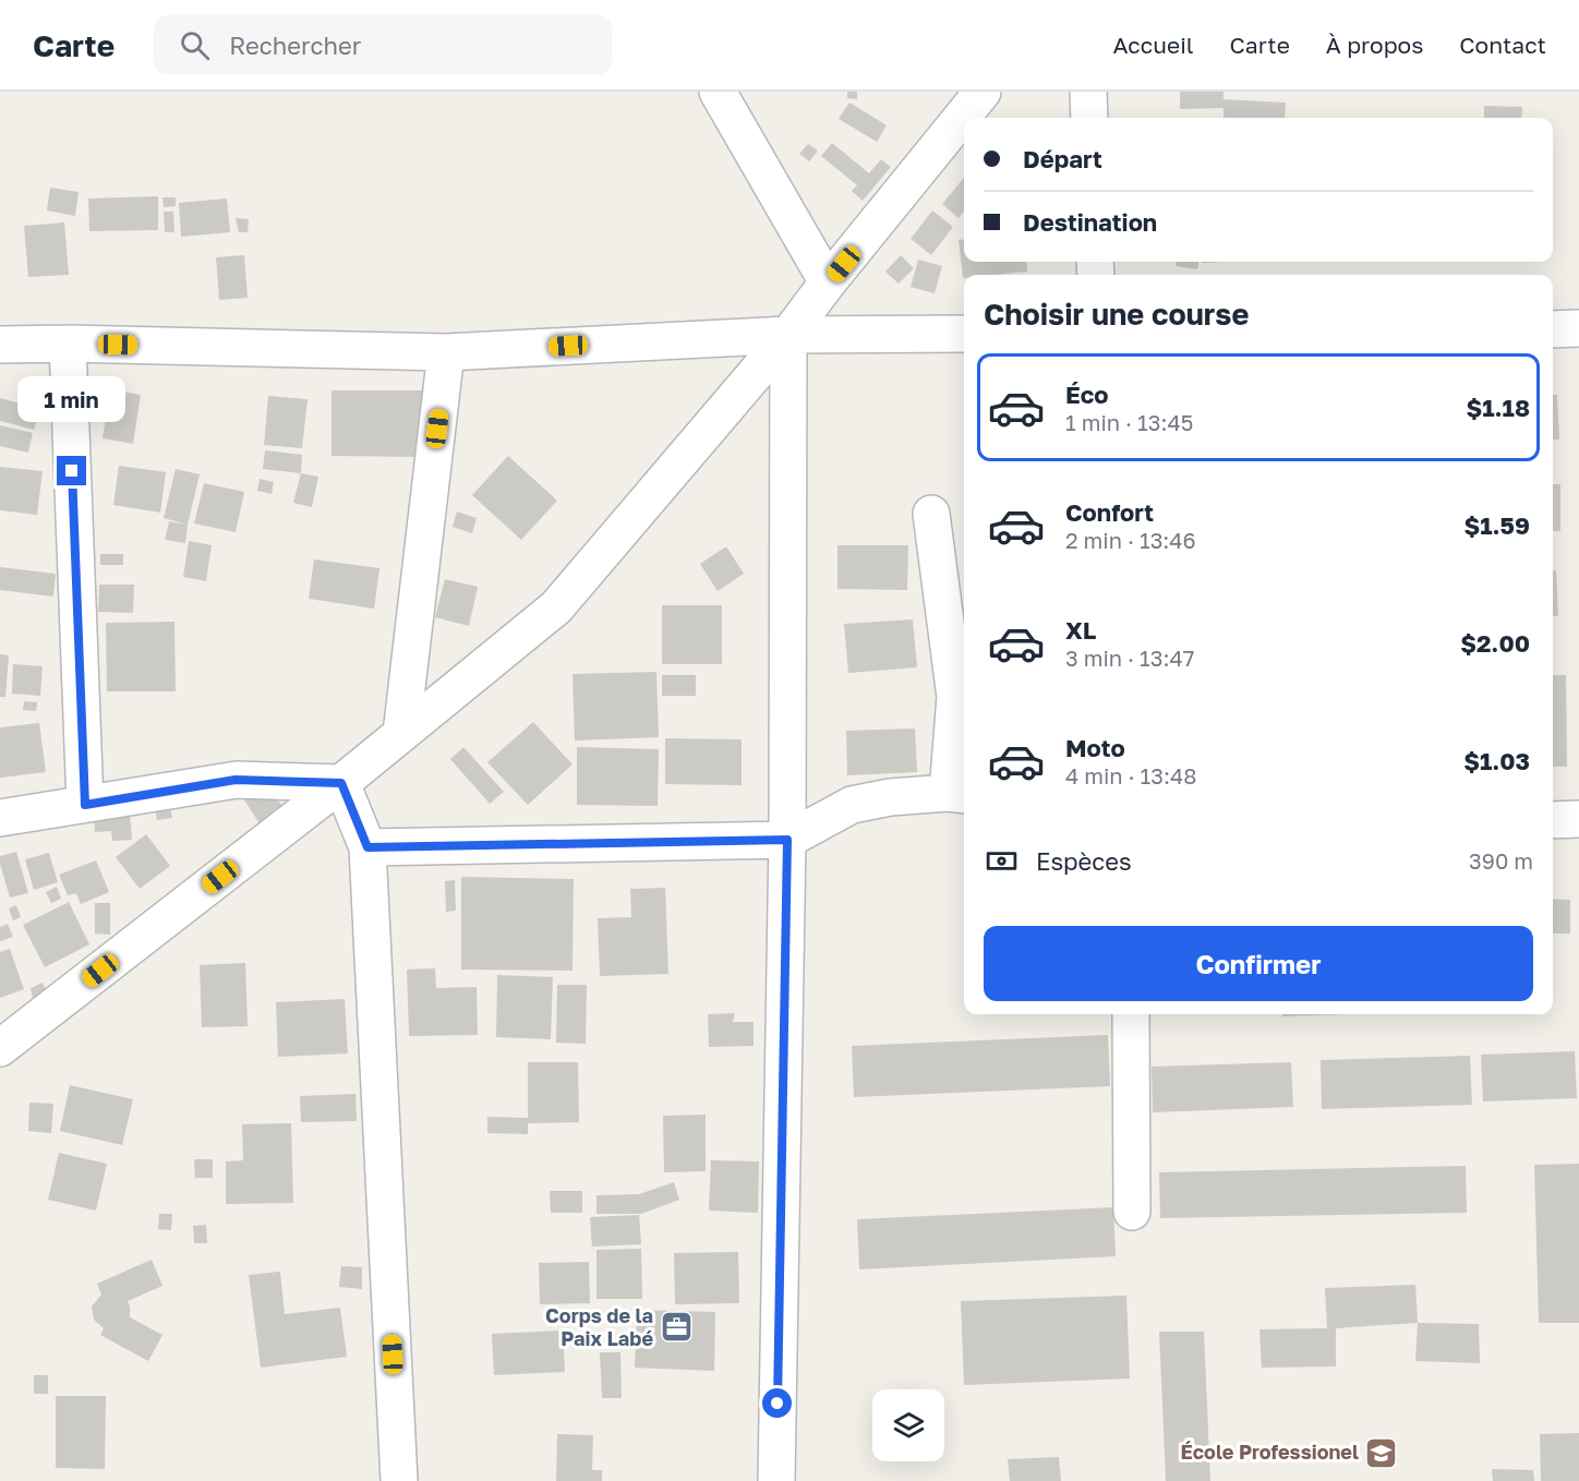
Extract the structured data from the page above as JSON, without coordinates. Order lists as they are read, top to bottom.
{
  "places": {
    "office": ["Corps de la Paix Labé"],
    "school or university": ["École Professionel"]
  },
  "page": {
    "header": "Carte",
    "search": "Rechercher",
    "nav": [
      "Accueil",
      "Carte",
      "À propos",
      "Contact"
    ],
    "banner": ["Départ", "Destination"],
    "heading": "Choisir une course",
    "list": [
      {
        "name": "Éco",
        "note": "1 min · 13:45",
        "value": "$1.18"
      },
      {
        "name": "Confort",
        "note": "2 min · 13:46",
        "value": "$1.59"
      },
      {
        "name": "XL",
        "note": "3 min · 13:47",
        "value": "$2.00"
      },
      {
        "name": "Moto",
        "note": "4 min · 13:48",
        "value": "$1.03"
      }
    ],
    "bubble": "1 min",
    "pay": ["Espèces", "390 m"],
    "buttons": "Confirmer"
  }
}
